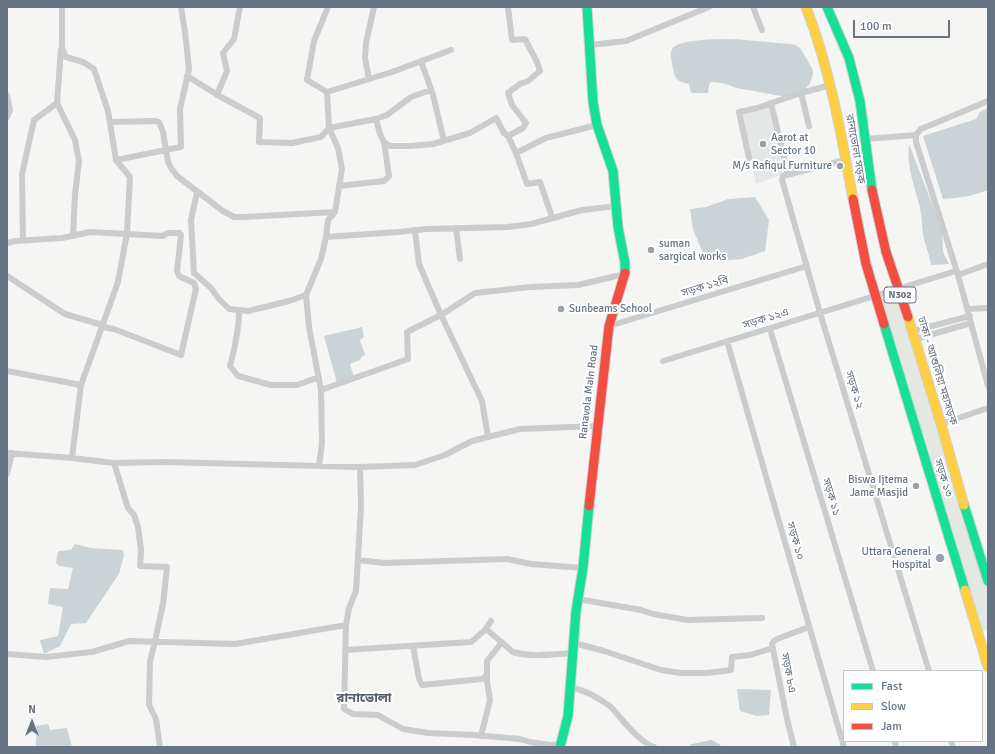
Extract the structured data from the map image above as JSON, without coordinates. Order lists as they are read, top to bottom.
{
  "streets": {
    "main road": [
      "রানাভোলা সড়ক",
      "N302",
      "ঢাকা - আশুলিয়া মহাসড়ক",
      "Ranavola Main Road",
      "সড়ক ১৩"
    ],
    "street": [
      "সড়ক ১২বি",
      "সড়ক ১২এ",
      "সড়ক ১২",
      "সড়ক ১১",
      "সড়ক ১০",
      "সড়ক ৮এ"
    ]
  },
  "crossings": [
    ["রানাভোলা সড়ক", "সড়ক ১২এ"],
    ["রানাভোলা সড়ক", "সড়ক ১৩"],
    ["সড়ক ১২বি", "সড়ক ১২"],
    ["সড়ক ১২বি", "Ranavola Main Road"],
    ["সড়ক ১২এ", "ঢাকা - আশুলিয়া মহাসড়ক"],
    ["সড়ক ১২এ", "সড়ক ১২"],
    ["সড়ক ১২এ", "সড়ক ১৩"],
    ["সড়ক ১২এ", "সড়ক ১১"],
    ["সড়ক ১২এ", "সড়ক ১০"],
    ["সড়ক ১০", "সড়ক ৮এ"]
  ],
  "districts": ["রানাভোলা"],
  "places": [
    "Aarot at Sector 10",
    "M/s Rafiqul Furniture",
    "suman sargical works",
    "Sunbeams School",
    "Biswa Ijtema Jame Masjid",
    "Uttara General Hospital"
  ],
  "legend": ["Fast", "Slow", "Jam"],
  "scale_bar": "100 m",
  "north": "top"
}
